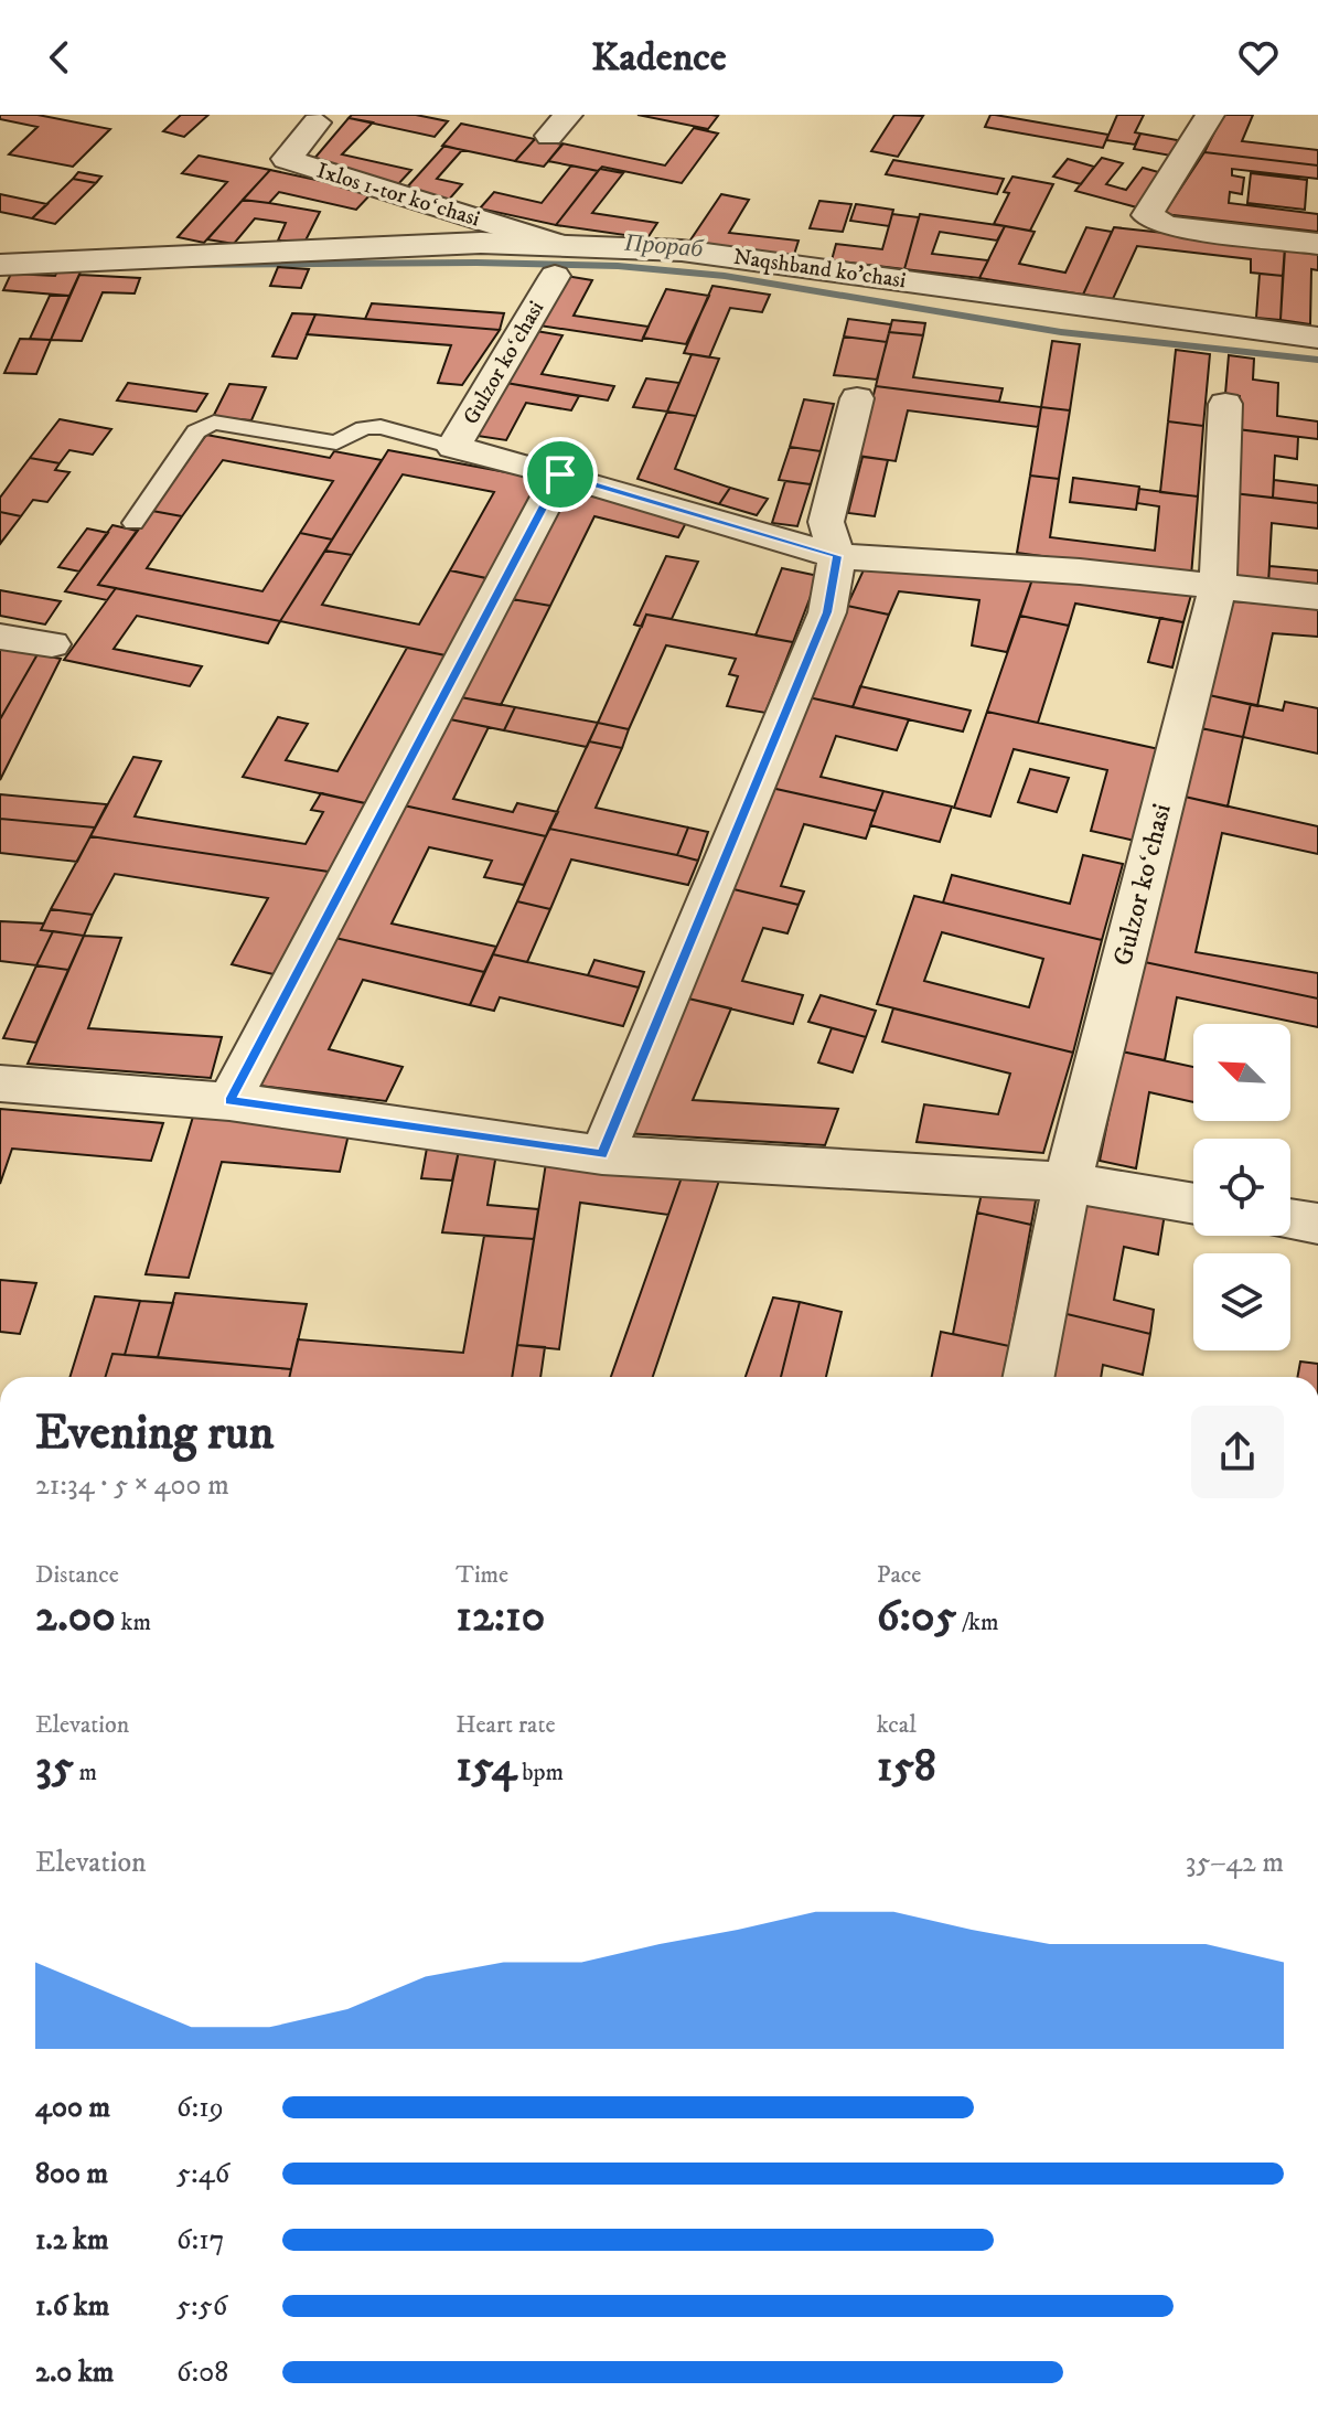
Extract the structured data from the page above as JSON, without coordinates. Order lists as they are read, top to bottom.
{
  "streets": {
    "street": ["Ixlos 1-tor koʻchasi", "Naqshband ko'chasi", "Gulzor koʻchasi"]
  },
  "crossings": [
    ["Ixlos 1-tor koʻchasi", "Naqshband ko'chasi"],
    ["Ixlos 1-tor koʻchasi", "Gulzor koʻchasi"],
    ["Naqshband ko'chasi", "Gulzor koʻchasi"]
  ],
  "water": ["Прораб"],
  "north": "top left",
  "page": {
    "header": "Kadence",
    "heading": ["Evening run", "21:34 · 5 × 400 m"],
    "stats": [
      ["Distance", "2.00 km"],
      ["Time", "12:10"],
      ["Pace", "6:05 /km"],
      ["Elevation", "35 m"],
      ["Heart rate", "154 bpm"],
      ["kcal", "158"]
    ],
    "chart": ["Elevation", "35–42 m"],
    "list": [
      {
        "name": "400 m",
        "note": "6:19"
      },
      {
        "name": "800 m",
        "note": "5:46"
      },
      {
        "name": "1.2 km",
        "note": "6:17"
      },
      {
        "name": "1.6 km",
        "note": "5:56"
      },
      {
        "name": "2.0 km",
        "note": "6:08"
      }
    ]
  }
}
